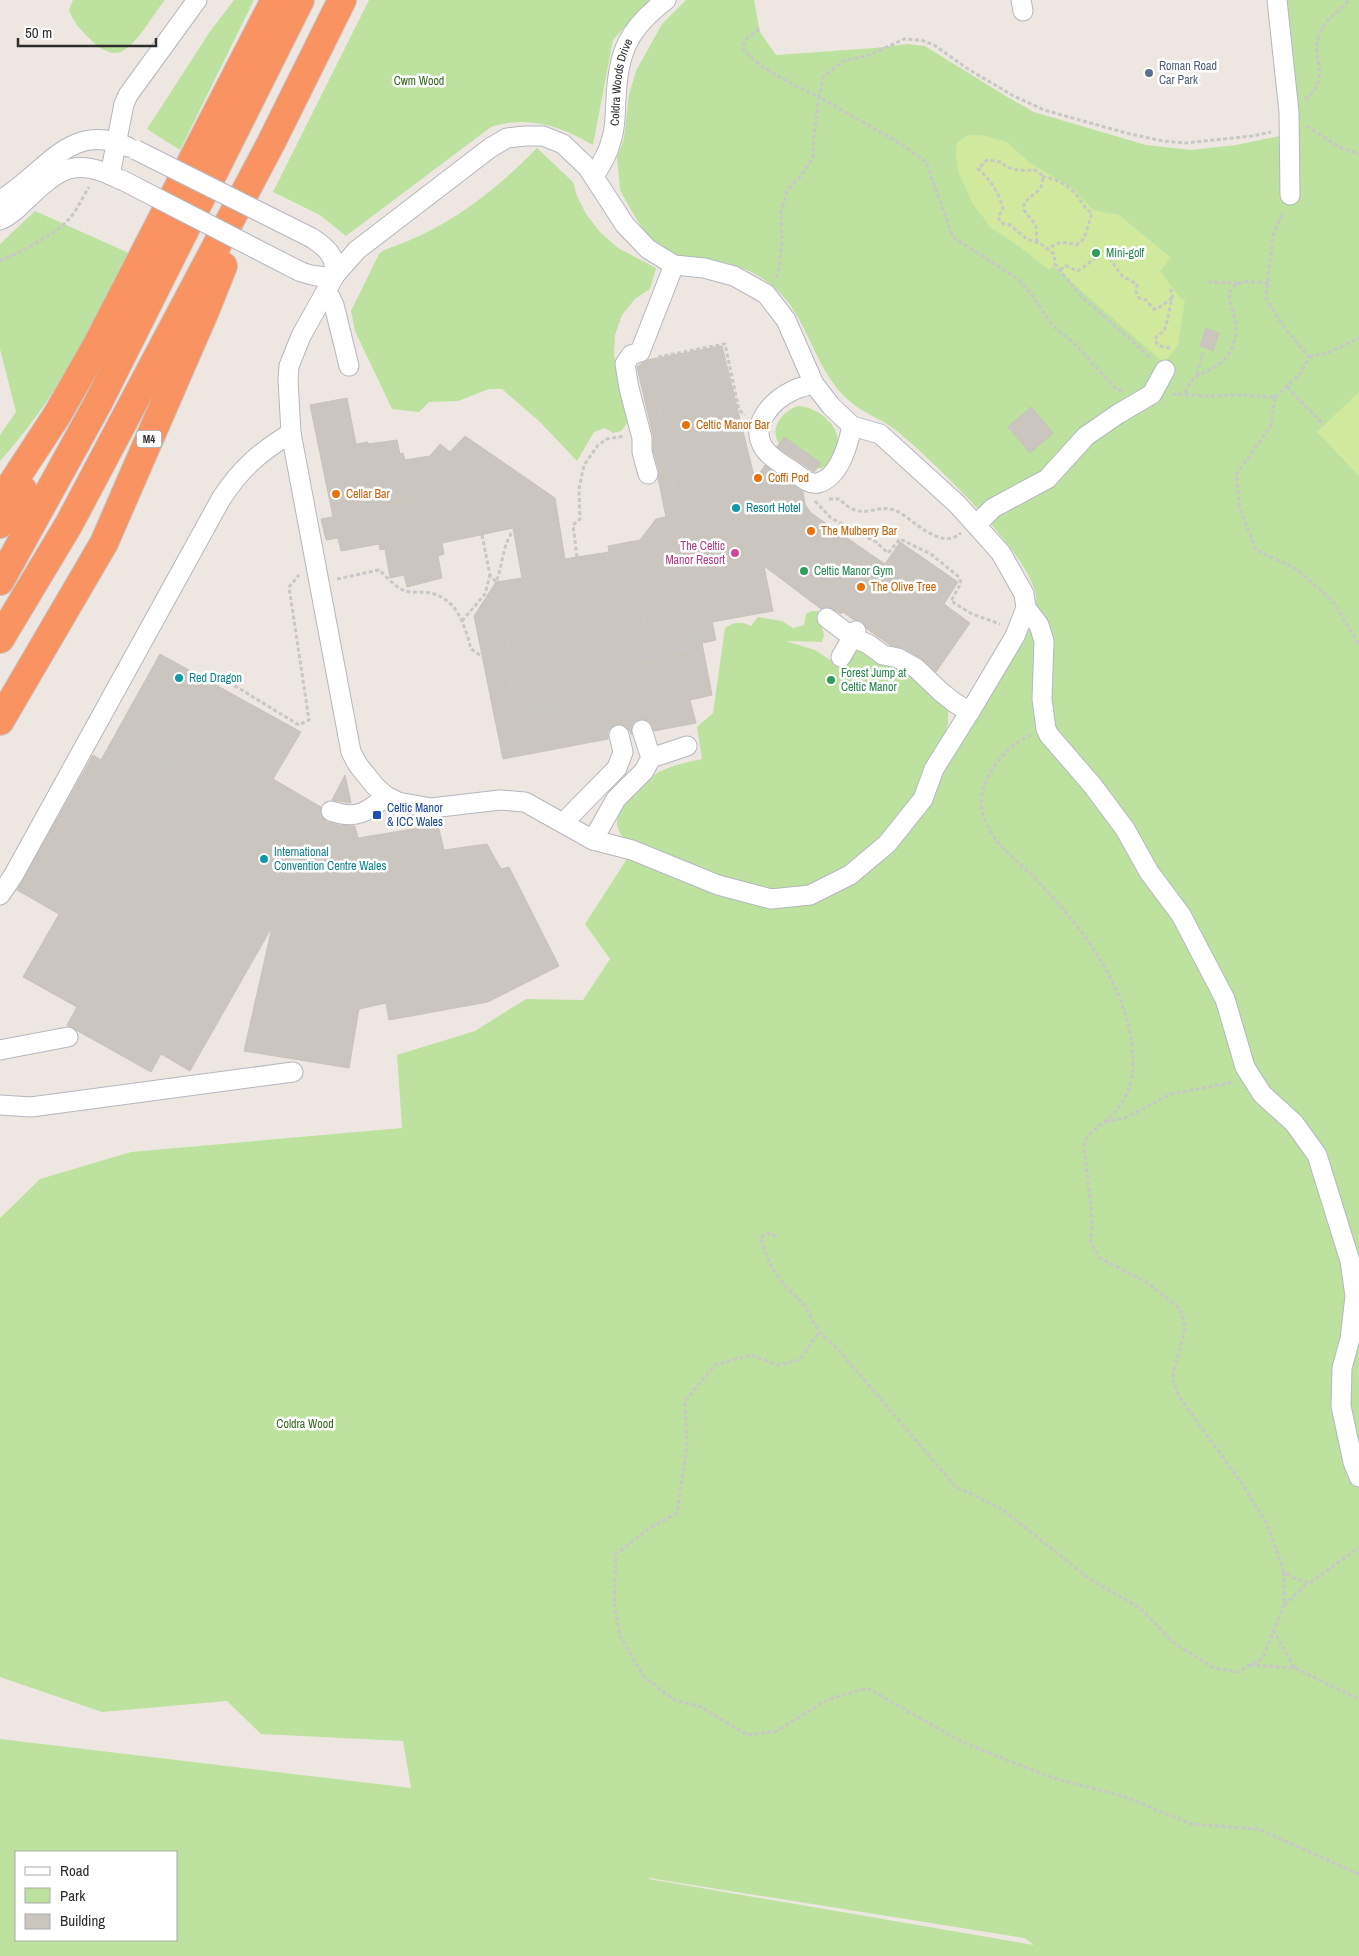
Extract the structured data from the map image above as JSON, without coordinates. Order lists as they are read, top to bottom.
{
  "streets": {
    "highway": ["M4"],
    "lane": ["Coldra Woods Drive"]
  },
  "parks": ["Cwm Wood", "Coldra Wood"],
  "places": {
    "other": [
      "Roman Road Car Park",
      "Mini-golf",
      "Celtic Manor Bar",
      "Coffi Pod",
      "Cellar Bar",
      "Resort Hotel",
      "The Mulberry Bar",
      "The Celtic Manor Resort",
      "Celtic Manor Gym",
      "The Olive Tree",
      "Red Dragon",
      "Forest Jump at Celtic Manor",
      "International Convention Centre Wales"
    ],
    "transit": ["Celtic Manor & ICC Wales"]
  },
  "legend": ["Road", "Park", "Building"],
  "scale_bar": "50 m"
}
